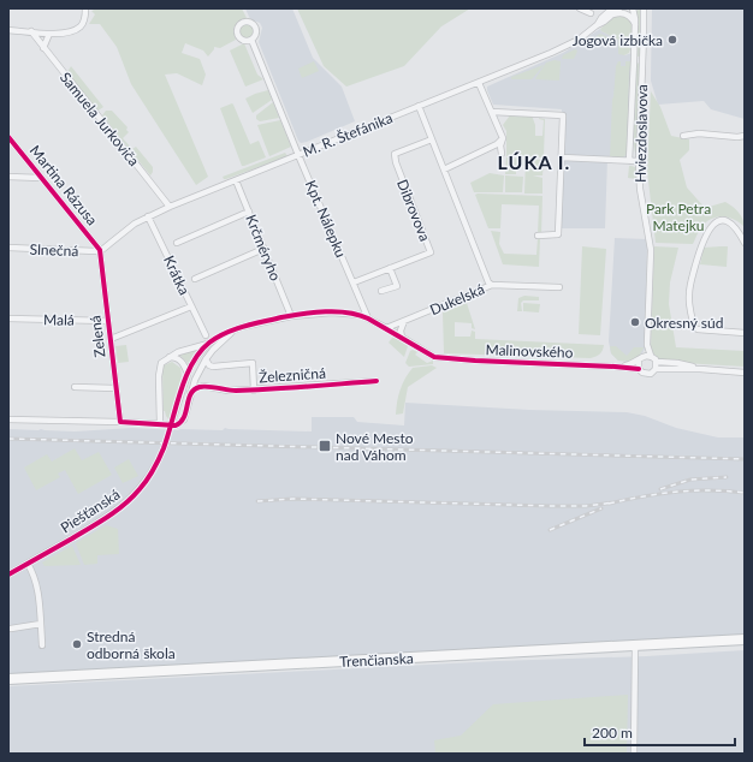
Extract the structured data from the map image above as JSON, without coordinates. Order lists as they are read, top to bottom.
{
  "streets": {
    "main road": ["Trenčianska"],
    "street": [
      "Samuela Jurkoviča",
      "Hviezdoslavova",
      "M. R. Štefánika",
      "Martina Rázusa",
      "Dibrovova",
      "Kpt. Nálepku",
      "Krčméryho",
      "Slnečná",
      "Krátka",
      "Dukelská",
      "Malá",
      "Zelená",
      "Malinovského",
      "Železničná",
      "Piešťanská"
    ]
  },
  "crossings": [
    ["Samuela Jurkoviča", "M. R. Štefánika"],
    ["Hviezdoslavova", "Malinovského"],
    ["M. R. Štefánika", "Martina Rázusa"],
    ["M. R. Štefánika", "Kpt. Nálepku"],
    ["M. R. Štefánika", "Krčméryho"],
    ["M. R. Štefánika", "Slnečná"],
    ["M. R. Štefánika", "Krátka"],
    ["M. R. Štefánika", "Zelená"],
    ["Martina Rázusa", "Slnečná"],
    ["Martina Rázusa", "Zelená"],
    ["Dibrovova", "Kpt. Nálepku"],
    ["Krčméryho", "Krátka"],
    ["Slnečná", "Zelená"],
    ["Krátka", "Zelená"],
    ["Malá", "Zelená"]
  ],
  "districts": ["LÚKA I."],
  "parks": ["Park Petra Matejku"],
  "places": {
    "other": ["Jogová izbička", "Okresný súd", "Stredná odborná škola"],
    "transit": ["Nové Mesto nad Váhom"]
  },
  "scale_bar": "200 m"
}
